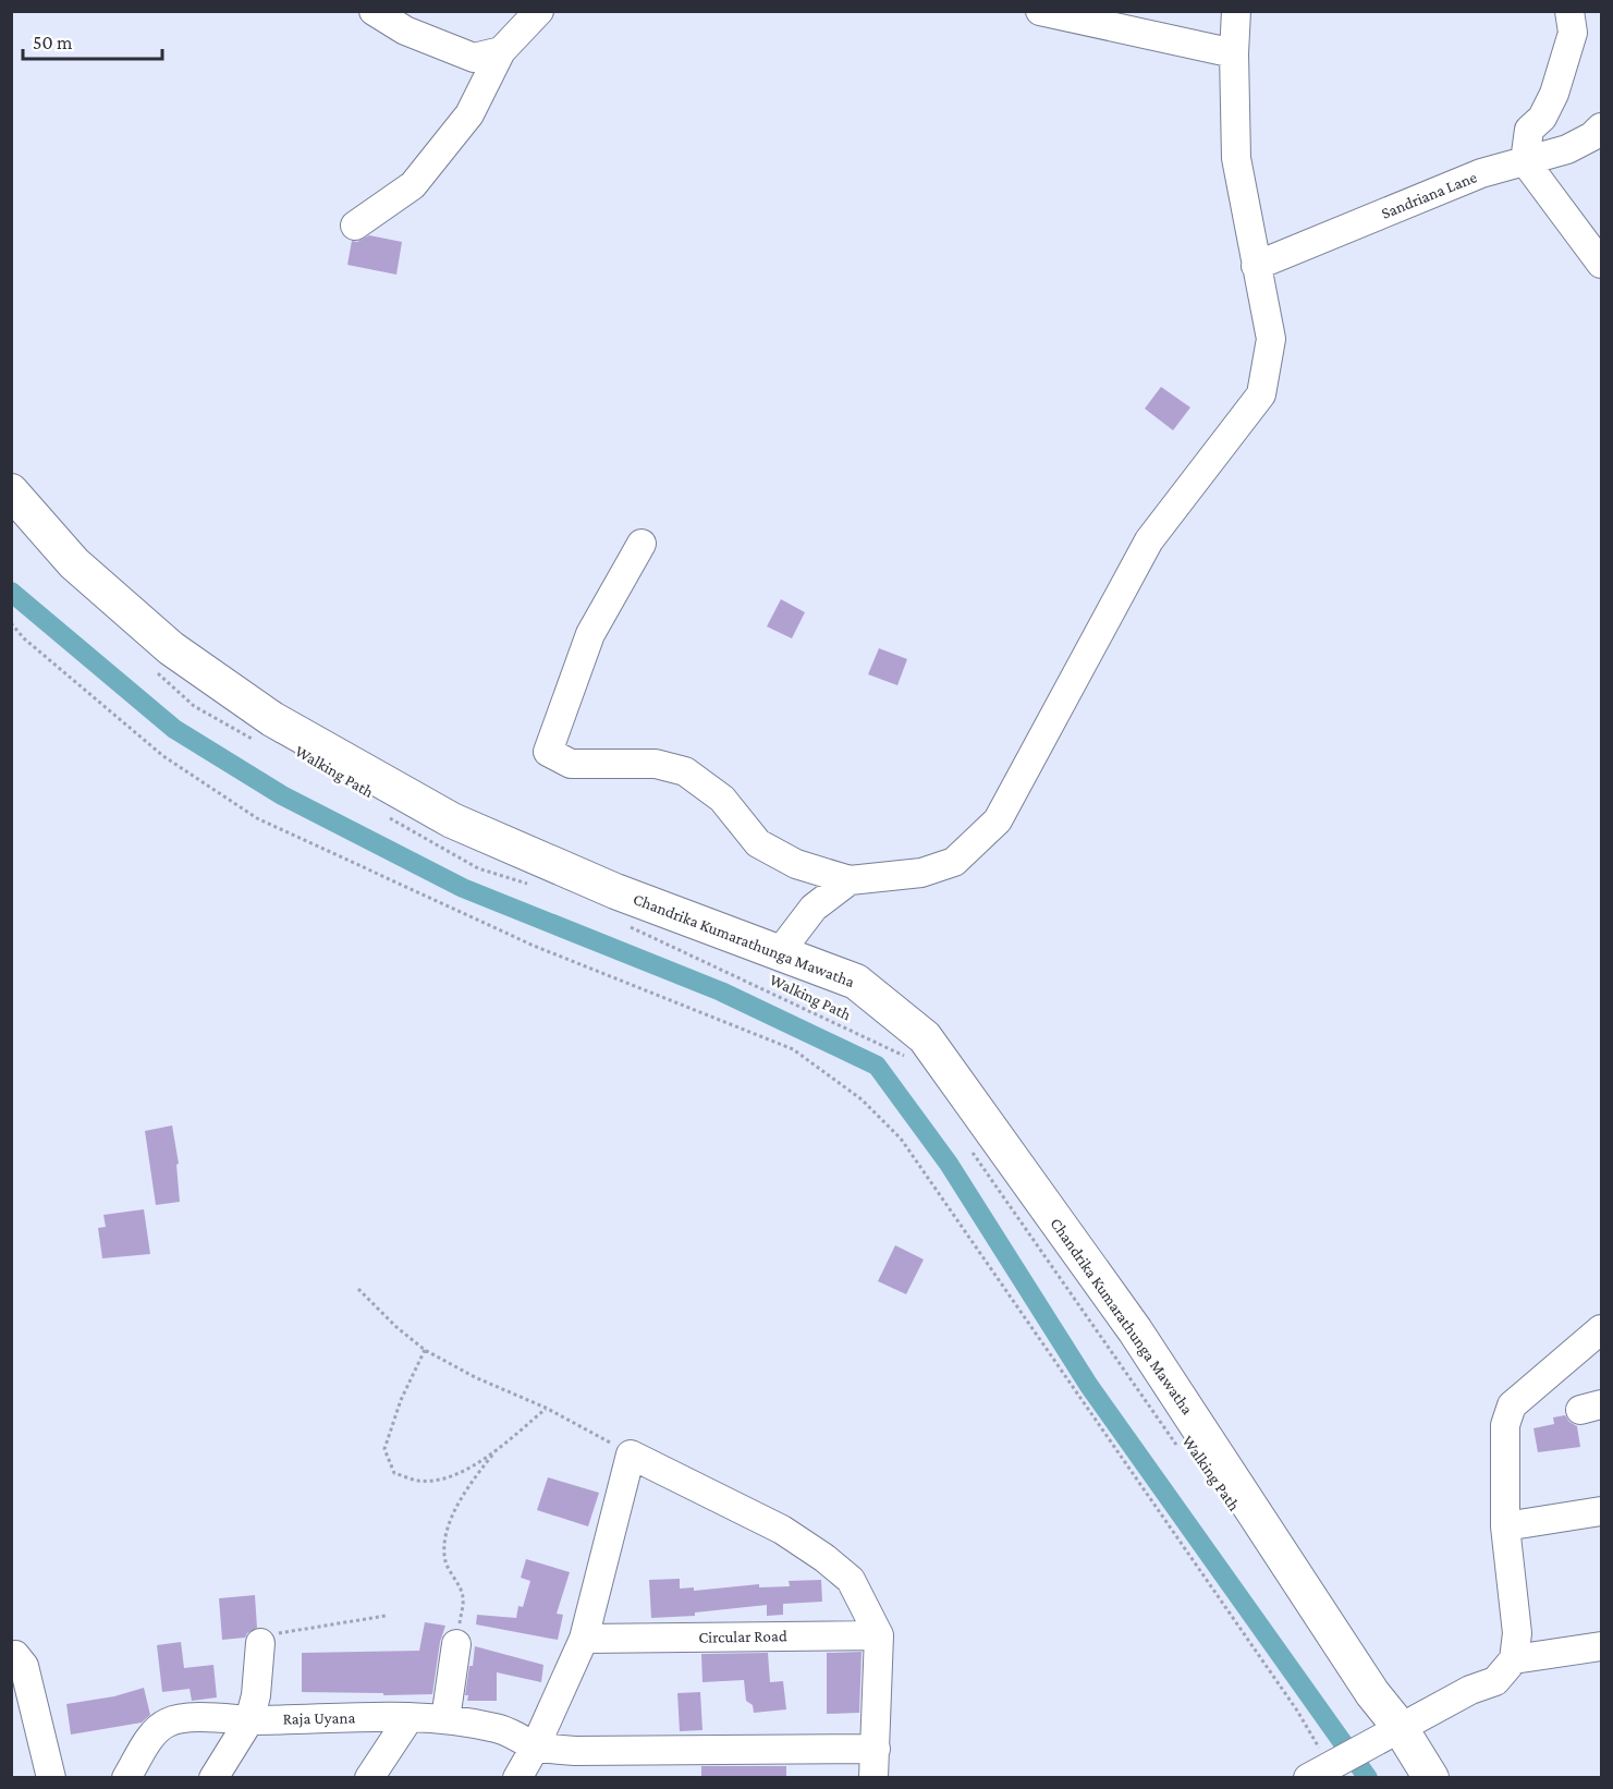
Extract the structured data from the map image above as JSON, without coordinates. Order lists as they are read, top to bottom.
{
  "streets": {
    "main road": ["Chandrika Kumarathunga Mawatha"],
    "street": ["Sandriana Lane", "Circular Road", "Raja Uyana"],
    "path": ["Walking Path"]
  },
  "scale_bar": "50 m"
}
